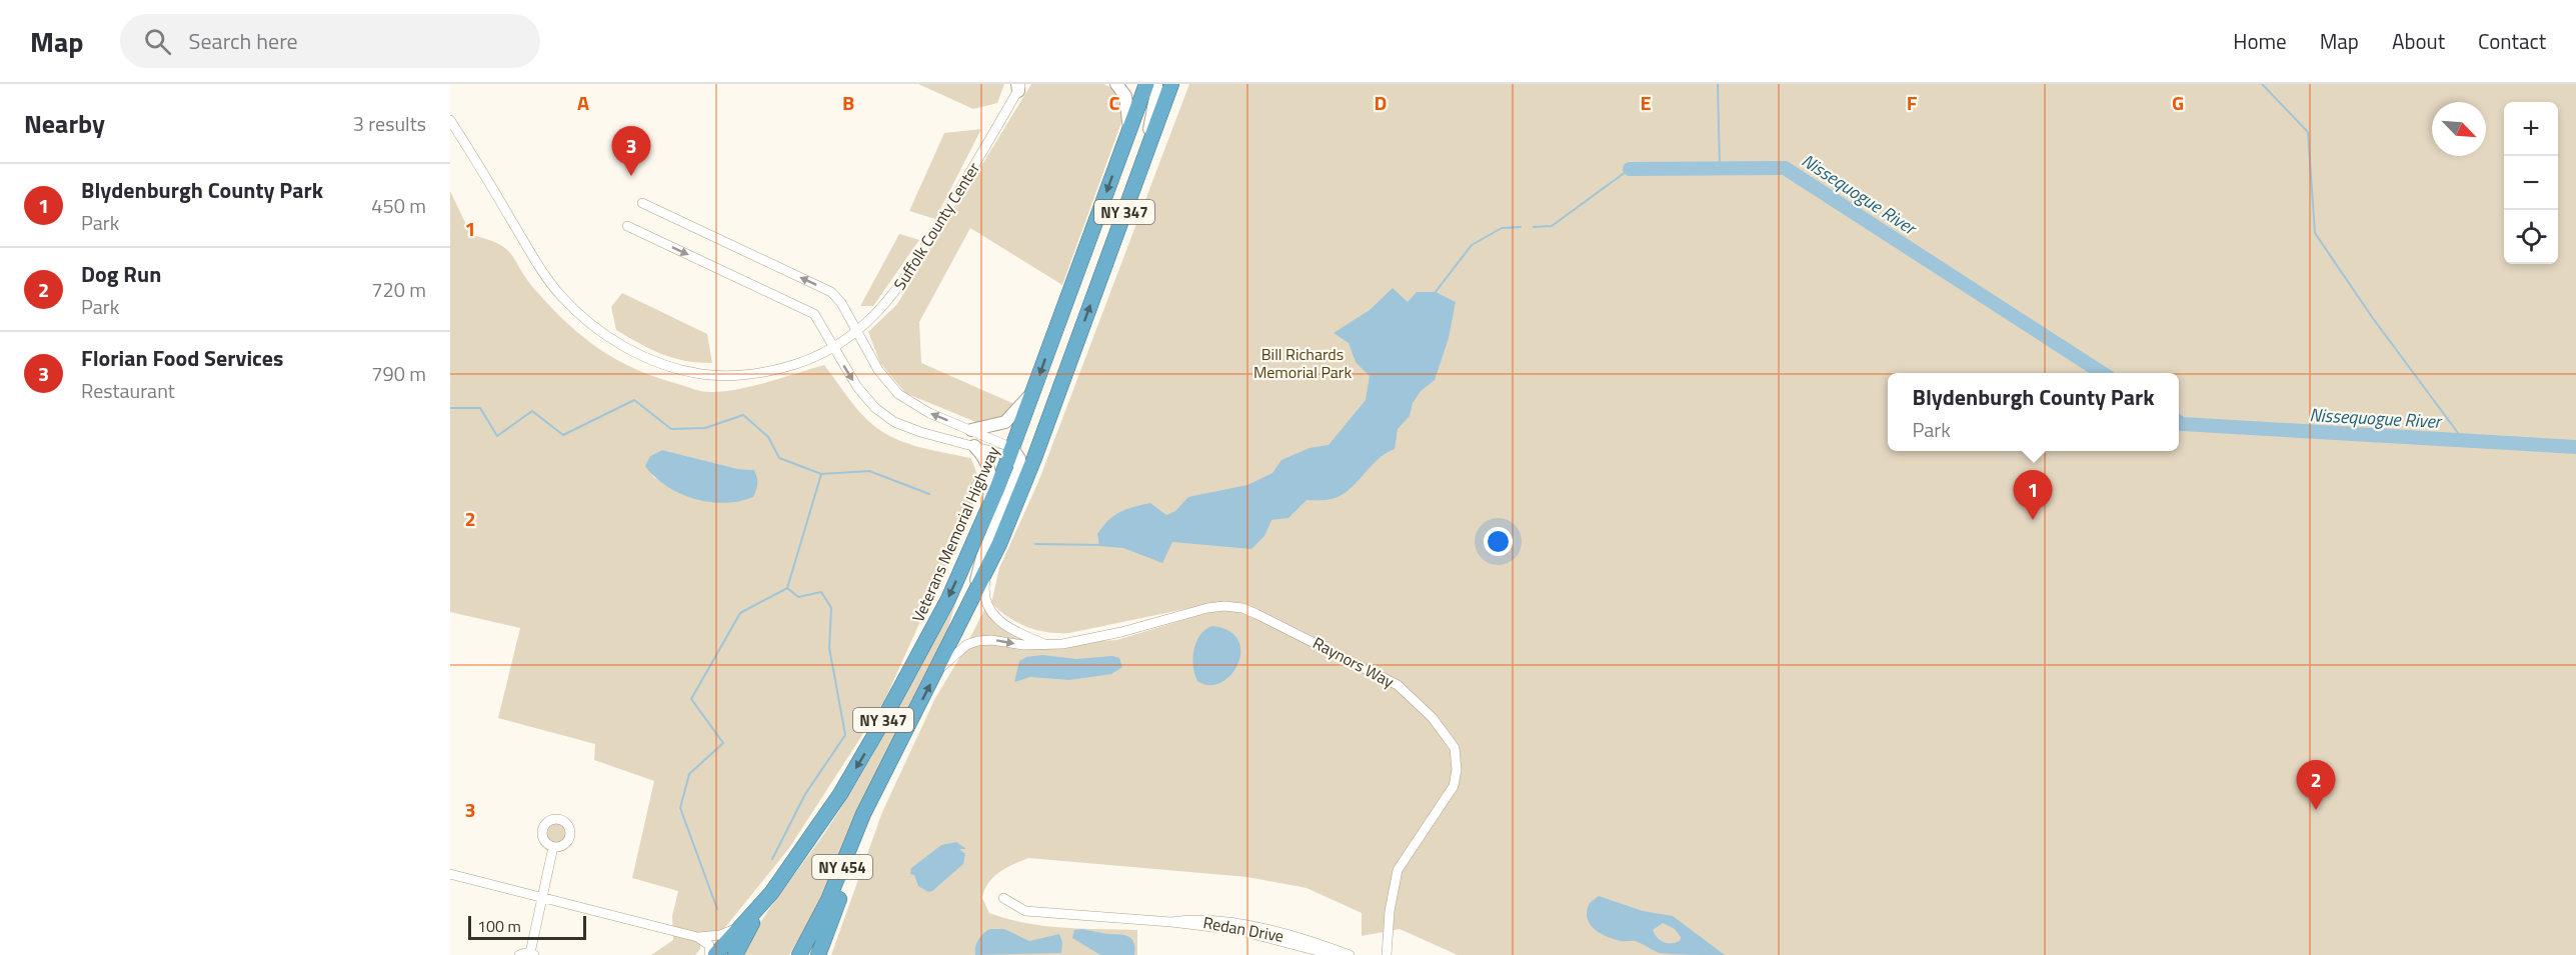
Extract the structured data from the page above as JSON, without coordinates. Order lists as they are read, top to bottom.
{
  "streets": {
    "highway": ["NY 347", "Veterans Memorial Highway", "NY 454"],
    "street": ["Suffolk County Center", "Raynors Way", "Redan Drive"]
  },
  "crossings": [
    ["NY 347", "Veterans Memorial Highway"],
    ["NY 347", "Raynors Way"],
    ["NY 347", "NY 454"]
  ],
  "water": ["Nissequogue River"],
  "parks": ["Bill Richards Memorial Park"],
  "scale_bar": "100 m",
  "north": "bottom right",
  "page": {
    "header": "Map",
    "search": "Search here",
    "nav": [
      "Home",
      "Map",
      "About",
      "Contact"
    ],
    "heading": ["Nearby", "3 results"],
    "map_buttons": ["+", "−"],
    "pins": ["3", "1", "2"],
    "list": [
      {
        "mark": "1",
        "name": "Blydenburgh County Park",
        "note": "Park",
        "value": "450 m"
      },
      {
        "mark": "2",
        "name": "Dog Run",
        "note": "Park",
        "value": "720 m"
      },
      {
        "mark": "3",
        "name": "Florian Food Services",
        "note": "Restaurant",
        "value": "790 m"
      }
    ],
    "popup": ["Blydenburgh County Park", "Park"],
    "scale": "100 m"
  },
  "grid": {
    "columns": [
      "A",
      "B",
      "C",
      "D",
      "E",
      "F",
      "G"
    ],
    "rows": ["1", "2", "3"]
  }
}
